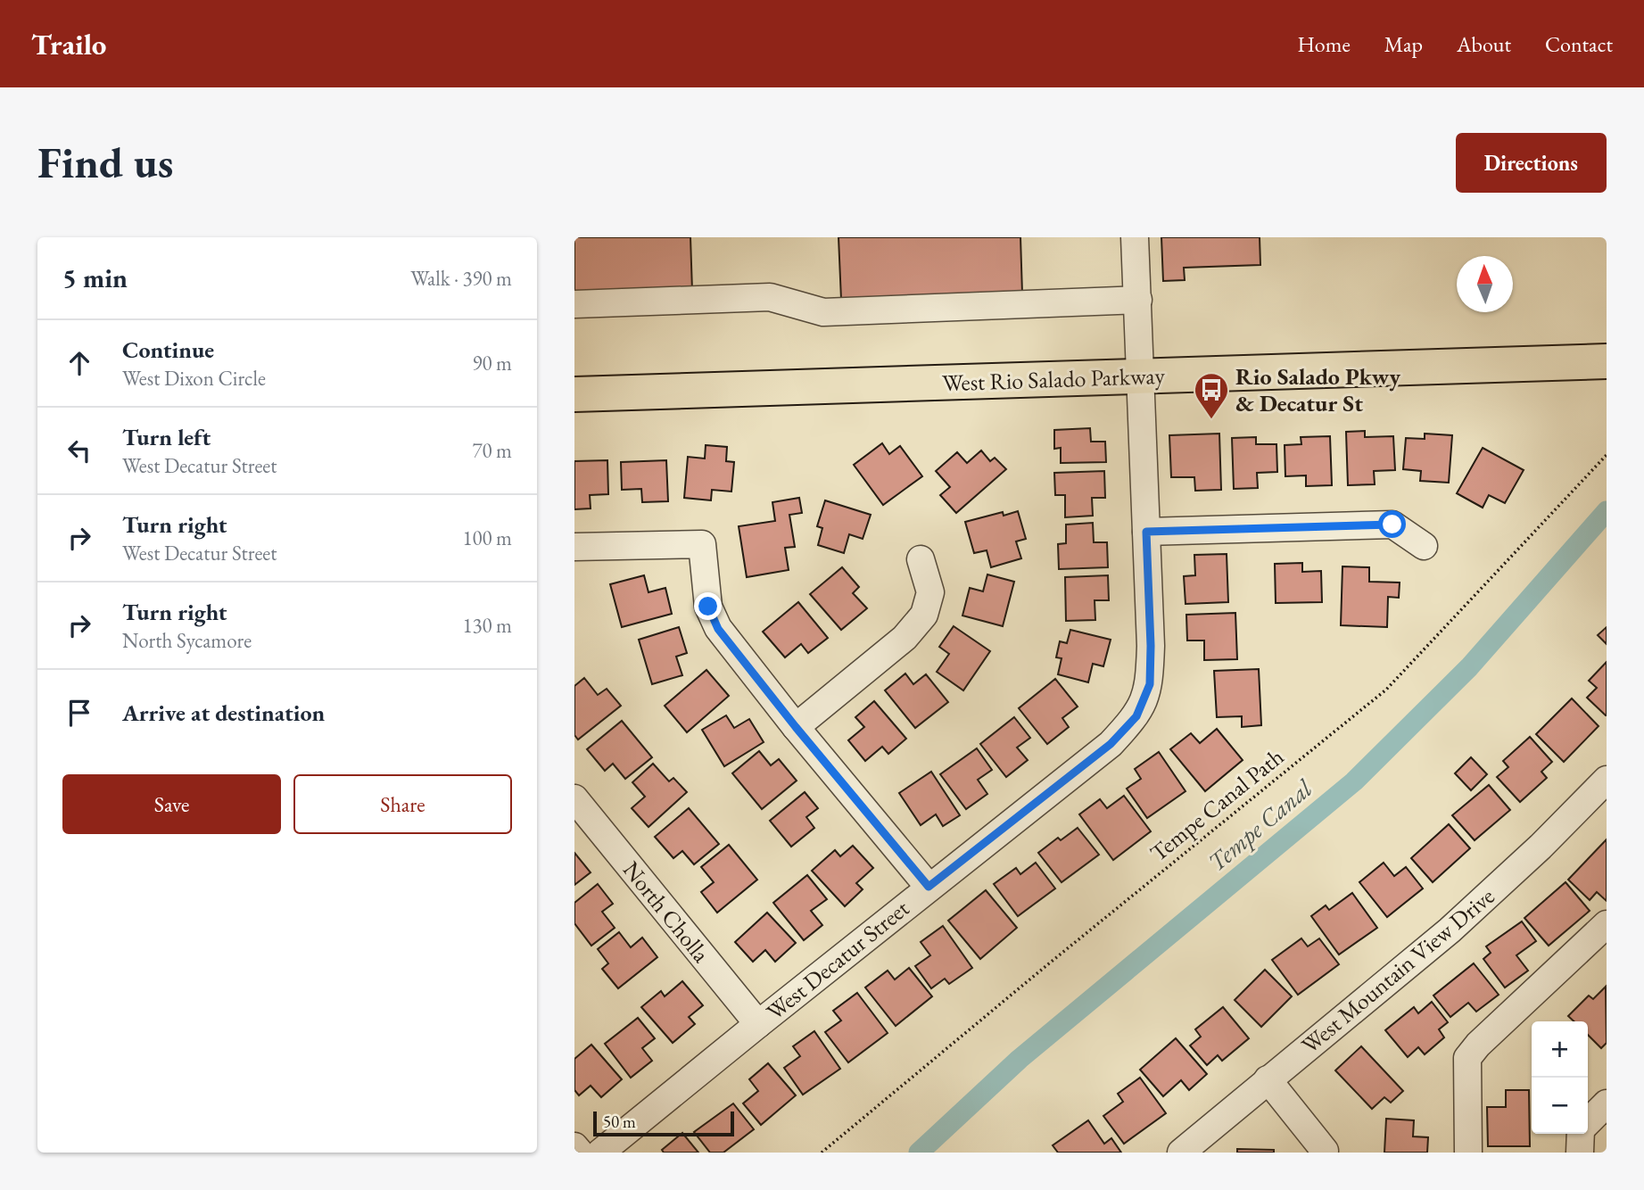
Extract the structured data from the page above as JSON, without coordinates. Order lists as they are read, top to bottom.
{
  "streets": {
    "main road": ["West Rio Salado Parkway"],
    "street": ["North Cholla", "West Decatur Street", "West Mountain View Drive"],
    "path": ["Tempe Canal Path"]
  },
  "crossings": [
    ["West Rio Salado Parkway", "West Decatur Street"],
    ["North Cholla", "West Decatur Street"]
  ],
  "water": ["Tempe Canal"],
  "places": {
    "bus stop": ["Rio Salado Pkwy & Decatur St"]
  },
  "scale_bar": "50 m",
  "north": "top",
  "page": {
    "header": "Trailo",
    "nav": [
      "Home",
      "Map",
      "About",
      "Contact"
    ],
    "buttons": [
      "Directions",
      ["Save", "Share"]
    ],
    "title": "Find us",
    "heading": ["5 min", "Walk · 390 m"],
    "list": [
      ["Continue", "West Dixon Circle", "90 m"],
      ["Turn left", "West Decatur Street", "70 m"],
      ["Turn right", "West Decatur Street", "100 m"],
      ["Turn right", "North Sycamore", "130 m"],
      "Arrive at destination"
    ],
    "map_buttons": ["+", "−"],
    "scale": "50 m"
  }
}
